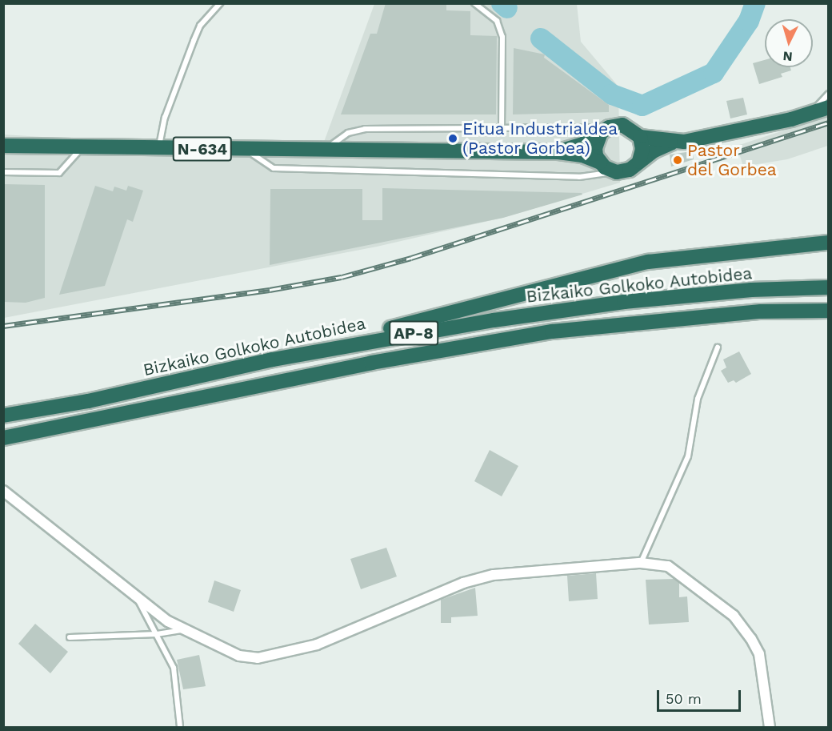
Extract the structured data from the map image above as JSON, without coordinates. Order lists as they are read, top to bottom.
{
  "streets": {
    "highway": ["N-634", "Bizkaiko Golkoko Autobidea", "AP-8"]
  },
  "places": ["Eitua Industrialdea (Pastor Gorbea)", "Pastor del Gorbea"],
  "scale_bar": "50 m",
  "north": "bottom"
}
